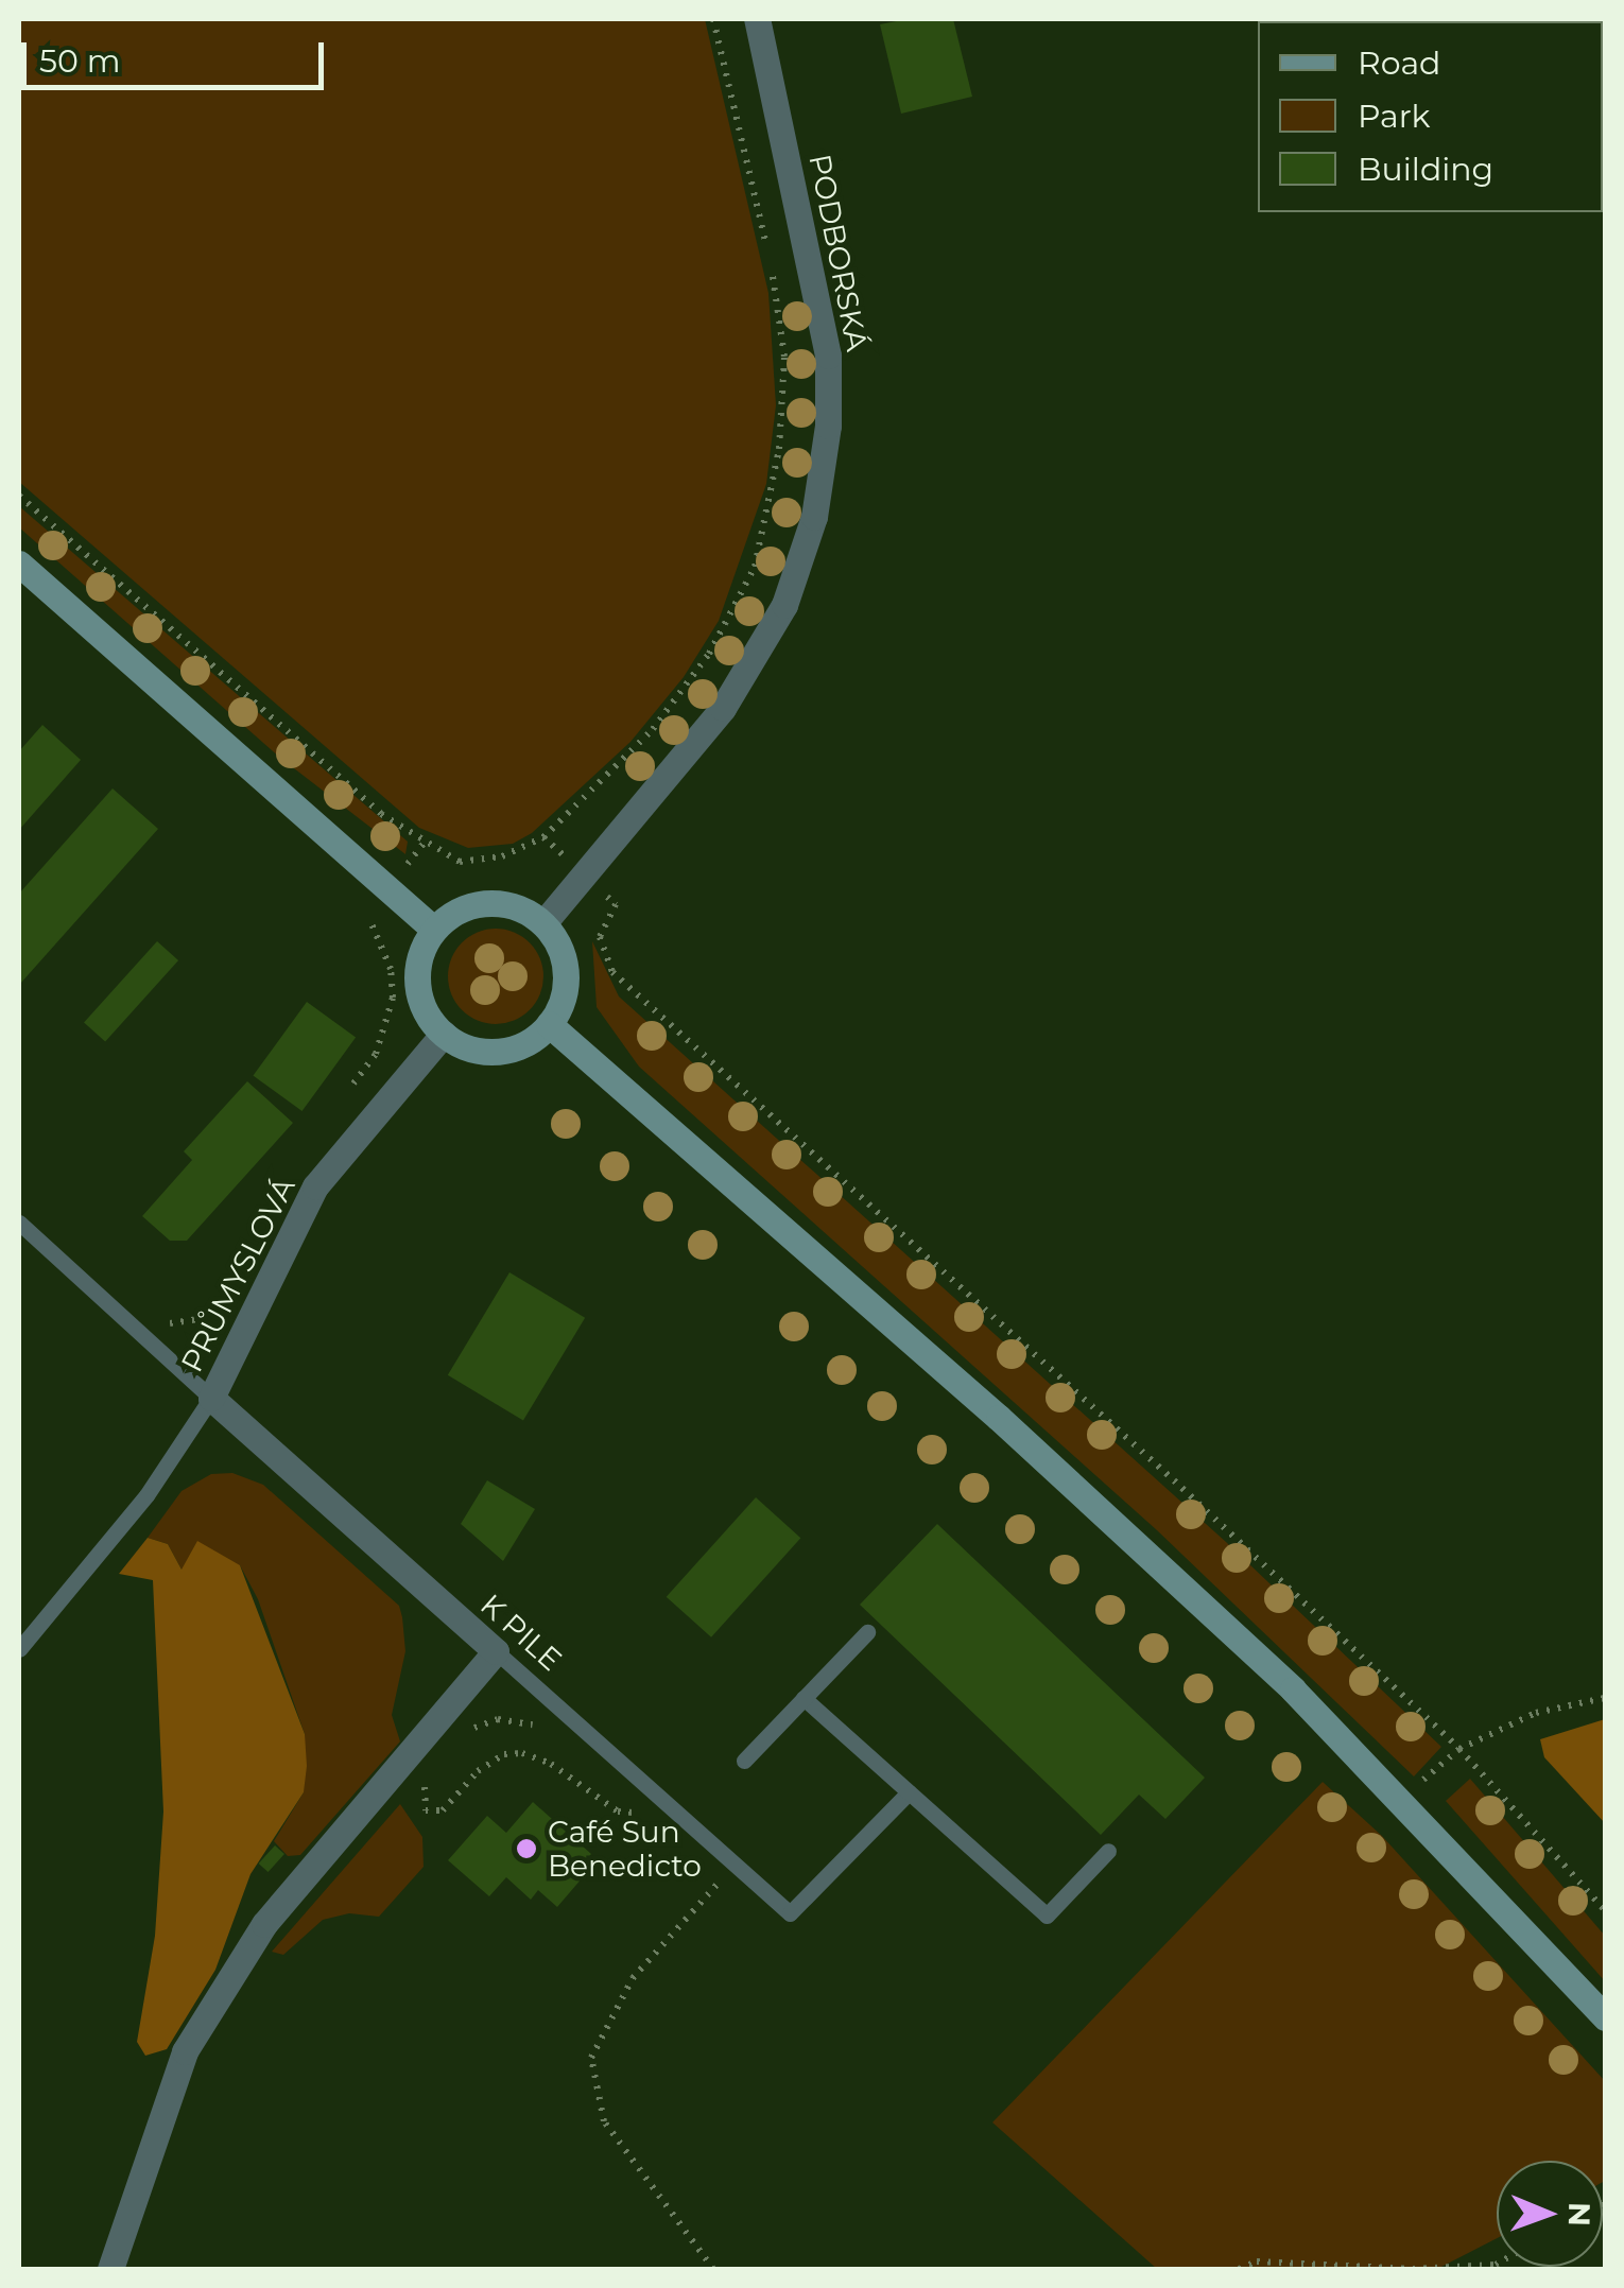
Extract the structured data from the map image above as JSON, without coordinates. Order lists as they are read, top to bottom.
{
  "streets": {
    "street": ["PODBORSKÁ", "PRŮMYSLOVÁ", "K PILE"]
  },
  "crossings": [
    ["PODBORSKÁ", "PRŮMYSLOVÁ"],
    ["PRŮMYSLOVÁ", "K PILE"]
  ],
  "places": ["Café Sun Benedicto"],
  "legend": ["Road", "Park", "Building"],
  "scale_bar": "50 m",
  "north": "right"
}
